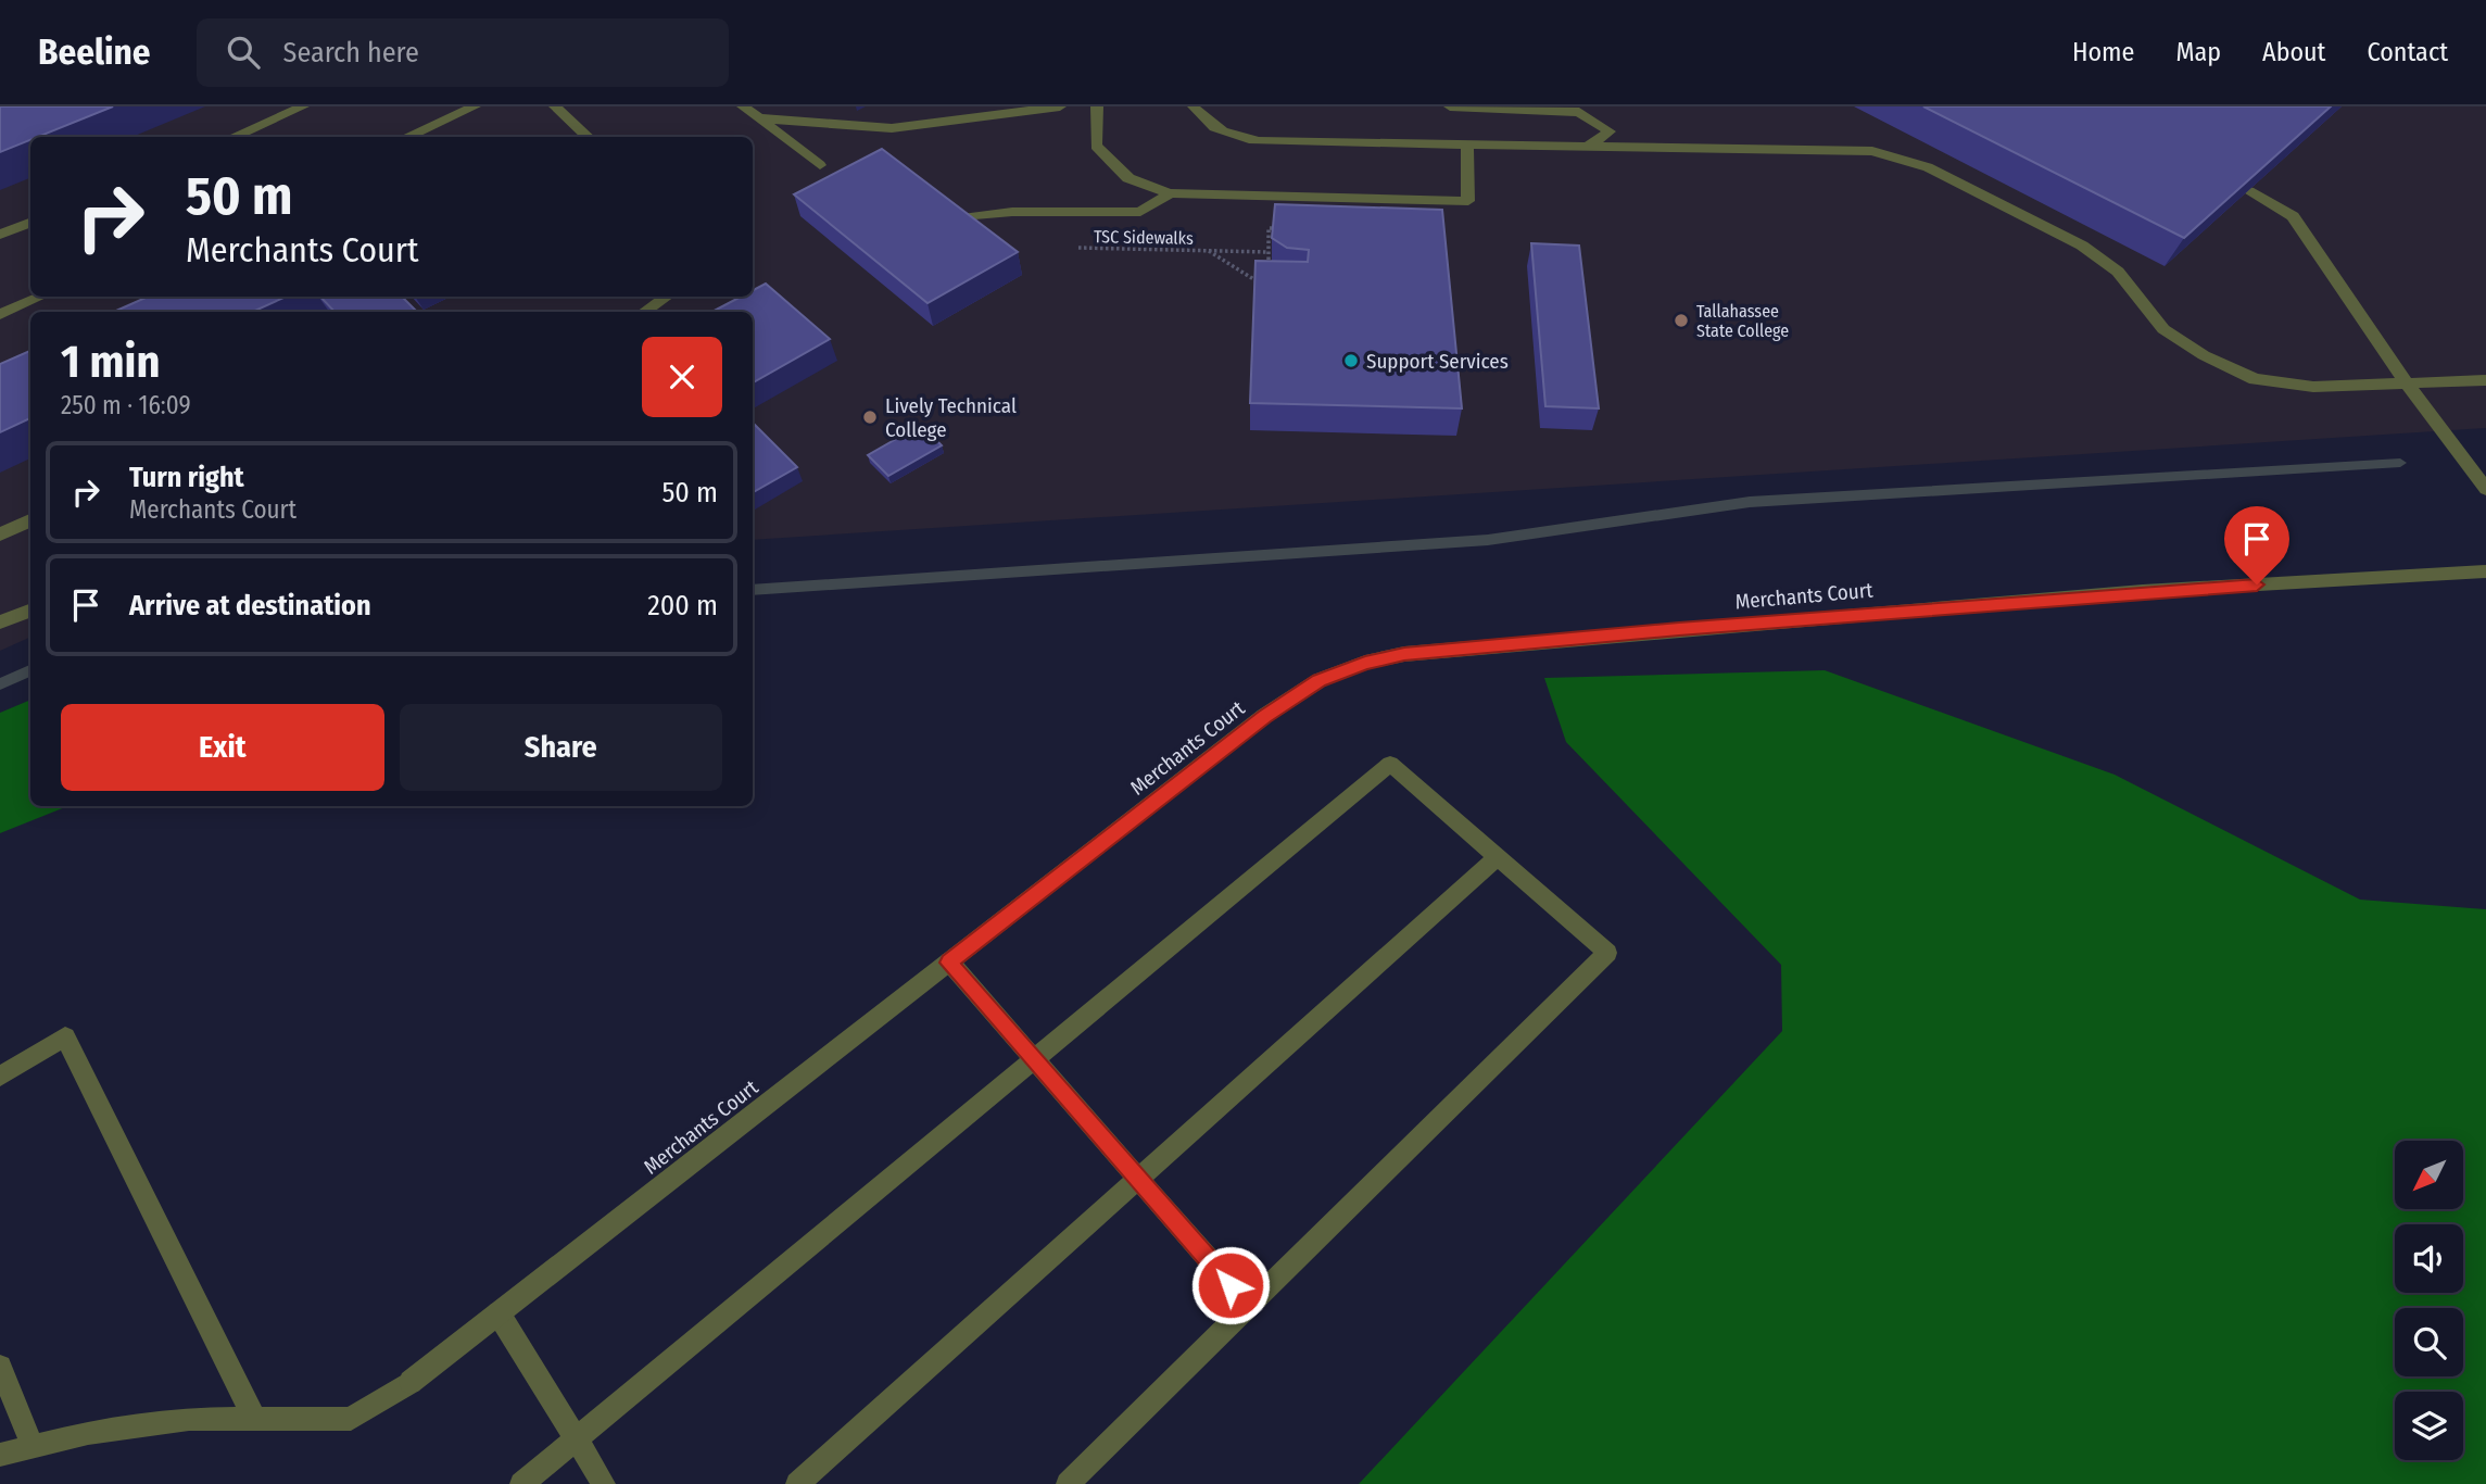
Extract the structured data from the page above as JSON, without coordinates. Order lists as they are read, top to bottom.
{
  "streets": {
    "street": ["Merchants Court"],
    "path": ["TSC Sidewalks"]
  },
  "places": ["Tallahassee State College", "Support Services", "Lively Technical College"],
  "north": "bottom left",
  "page": {
    "header": "Beeline",
    "search": "Search here",
    "nav": [
      "Home",
      "Map",
      "About",
      "Contact"
    ],
    "turn": ["50 m", "Merchants Court"],
    "heading": ["1 min", "250 m · 16:09"],
    "list": [
      {
        "name": "Turn right",
        "note": "Merchants Court",
        "value": "50 m"
      },
      {
        "name": "Arrive at destination",
        "value": "200 m"
      }
    ],
    "buttons": ["Exit", "Share"]
  }
}
